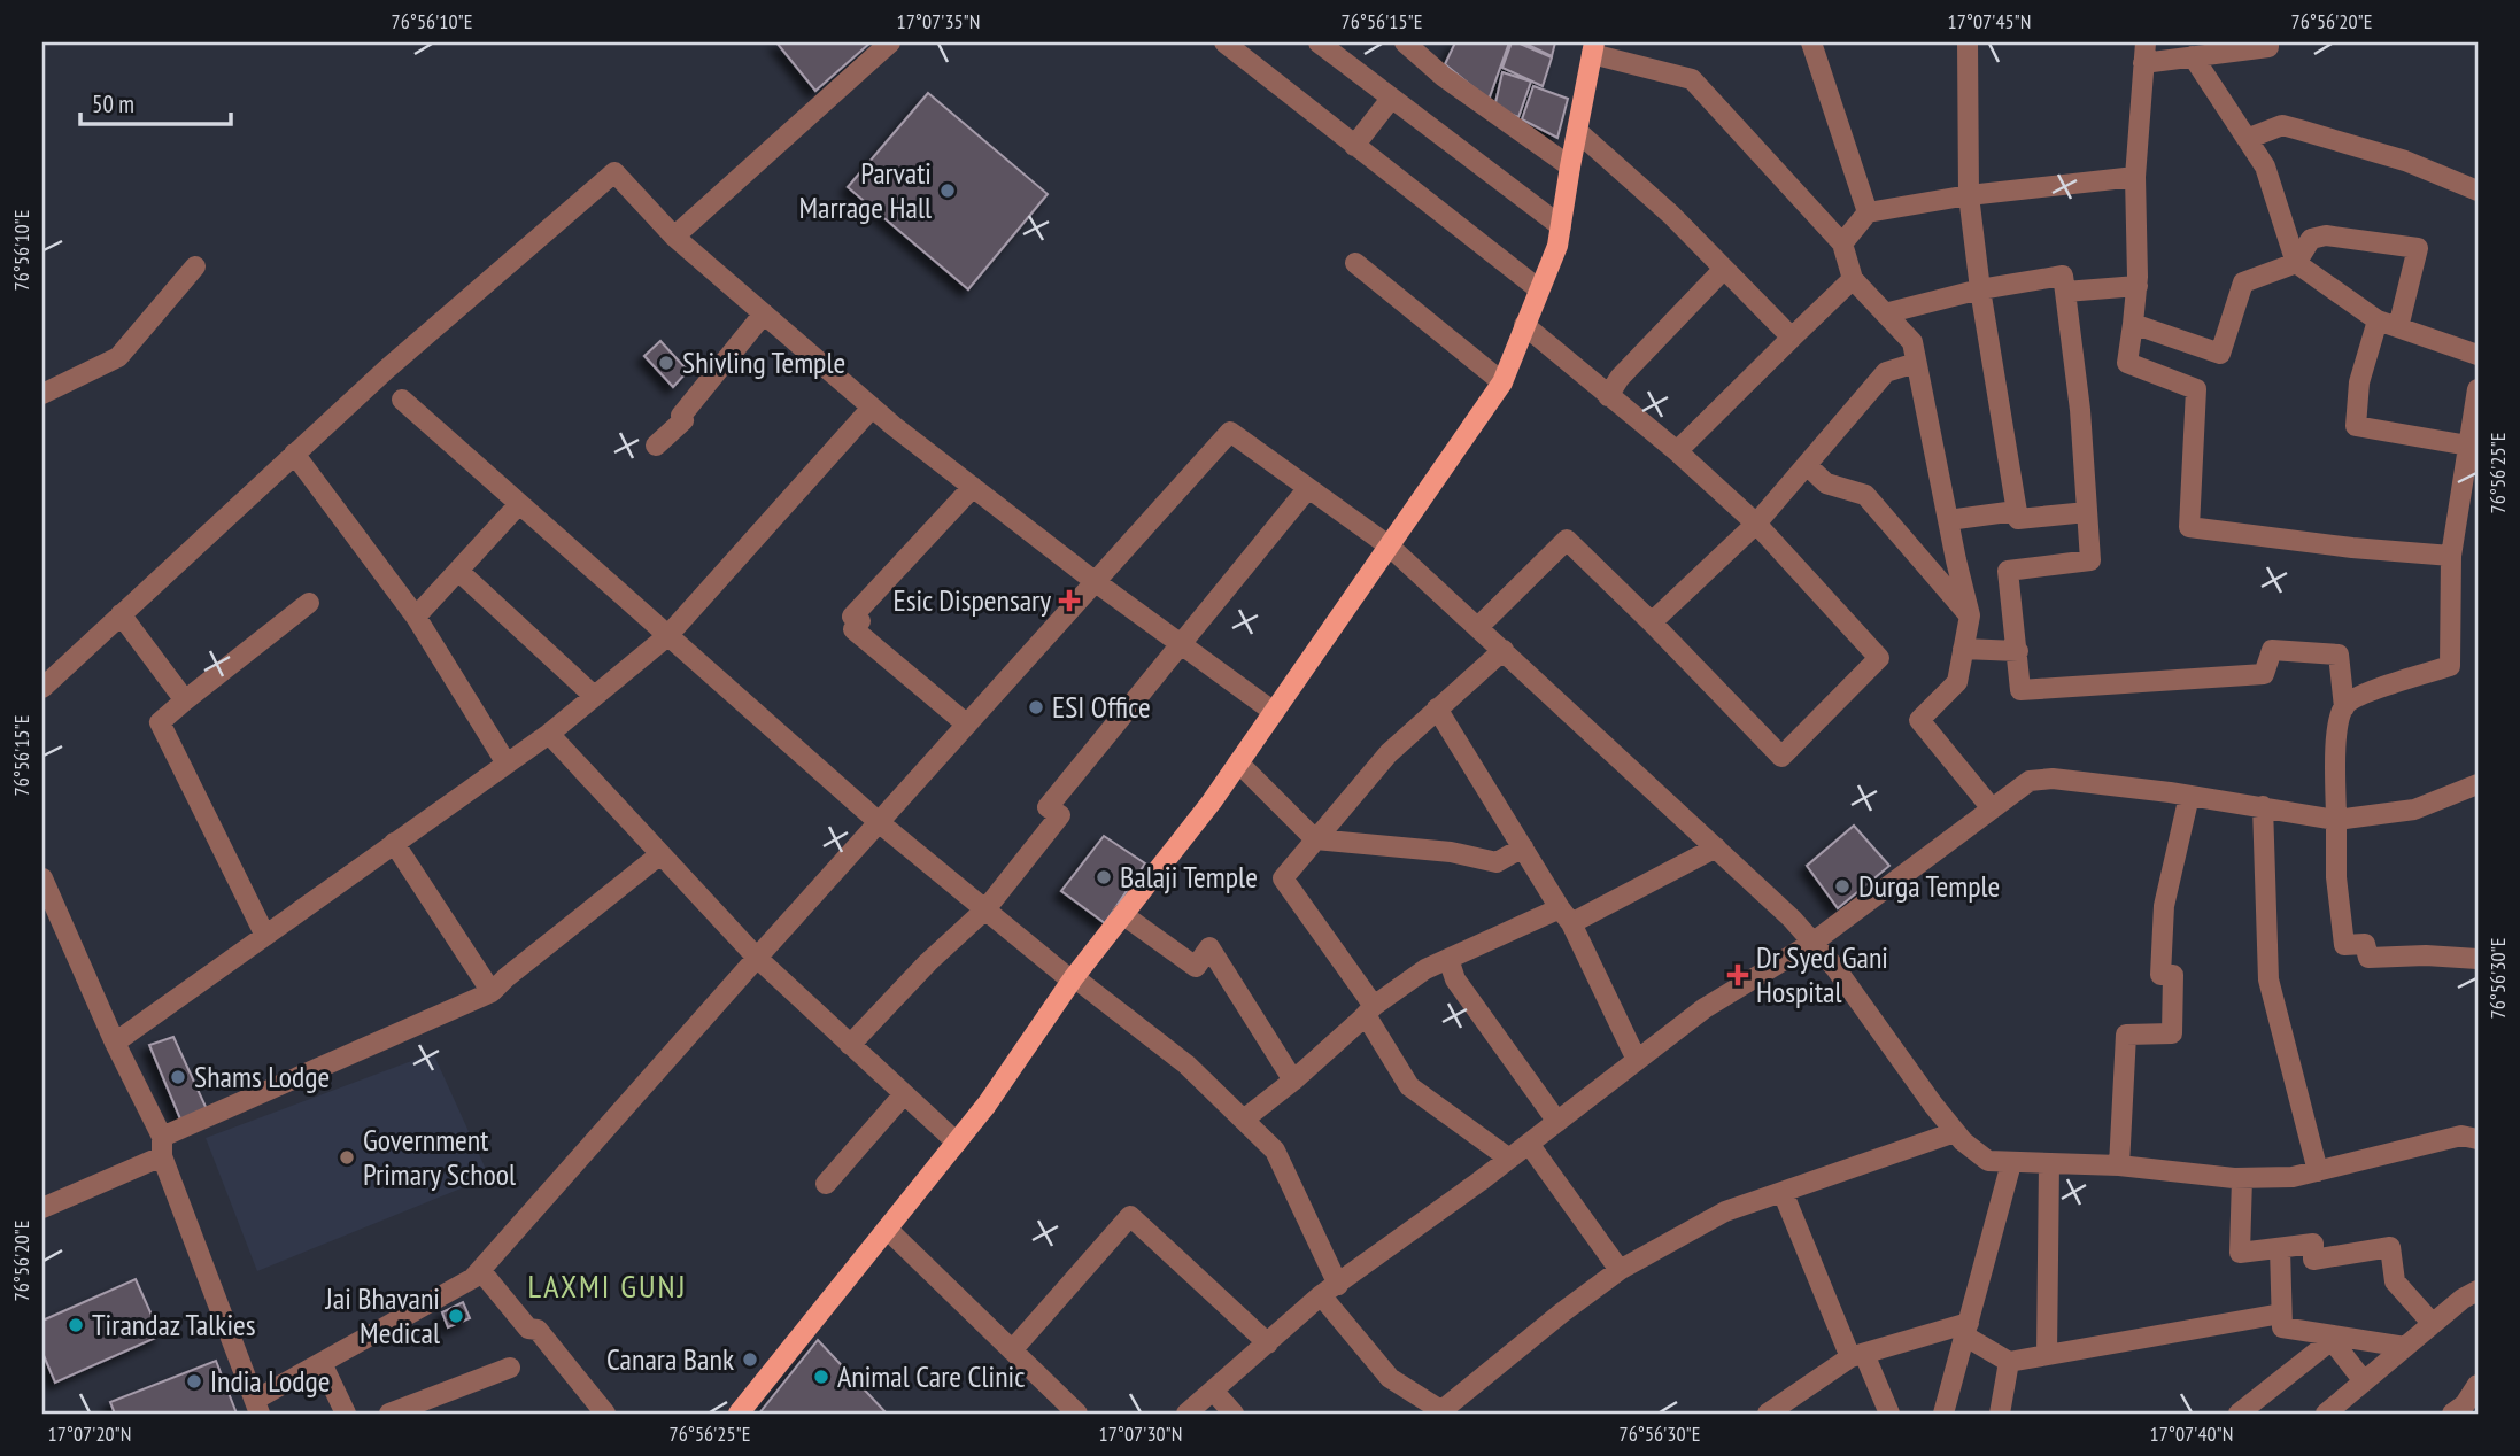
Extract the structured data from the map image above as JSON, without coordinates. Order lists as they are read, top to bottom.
{
  "districts": ["LAXMI GUNJ"],
  "places": {
    "other": [
      "Parvati Marrage Hall",
      "Shivling Temple",
      "ESI Office",
      "Balaji Temple",
      "Durga Temple",
      "Shams Lodge",
      "Government Primary School",
      "Jai Bhavani Medical",
      "Tirandaz Talkies",
      "Canara Bank",
      "Animal Care Clinic",
      "India Lodge"
    ],
    "health": ["Esic Dispensary", "Dr Syed Gani Hospital"]
  },
  "scale_bar": "50 m",
  "coordinates": [
    "76°56'10\"E",
    "17°07'35\"N",
    "76°56'15\"E",
    "17°07'45\"N",
    "76°56'20\"E",
    "76°56'25\"E",
    "76°56'30\"E",
    "17°07'20\"N",
    "17°07'30\"N",
    "17°07'40\"N"
  ]
}
